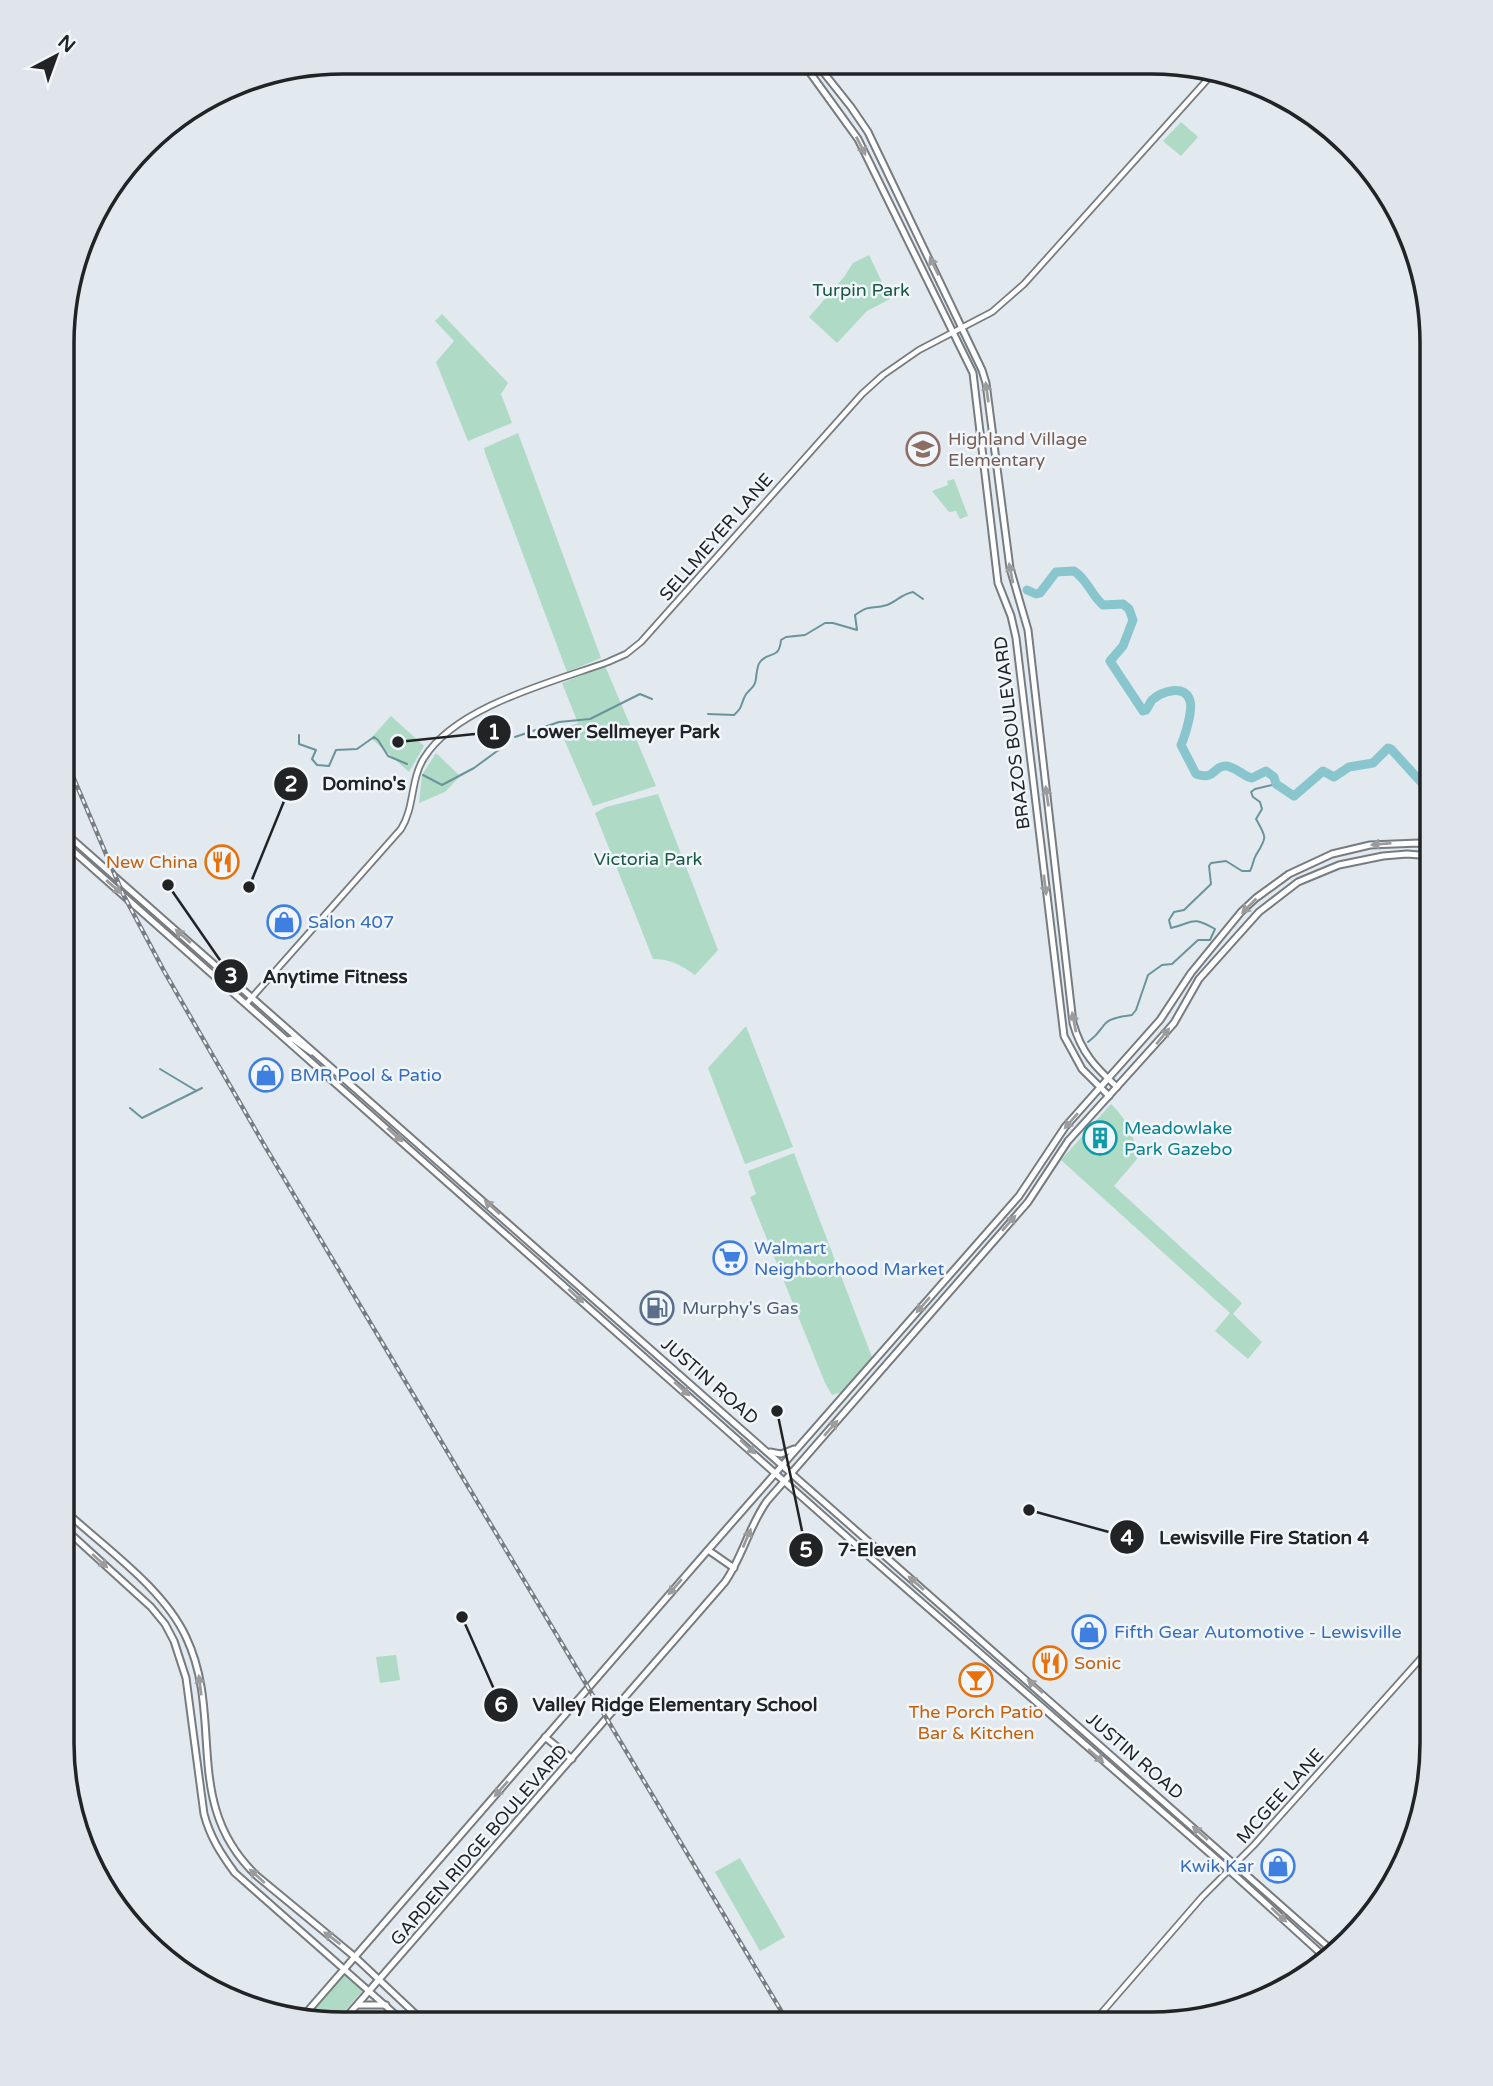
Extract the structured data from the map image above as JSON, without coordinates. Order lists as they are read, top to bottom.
{
  "streets": {
    "main road": ["BRAZOS BOULEVARD", "JUSTIN ROAD", "GARDEN RIDGE BOULEVARD"],
    "street": ["SELLMEYER LANE", "MCGEE LANE"]
  },
  "crossings": [
    ["SELLMEYER LANE", "BRAZOS BOULEVARD"],
    ["SELLMEYER LANE", "JUSTIN ROAD"],
    ["BRAZOS BOULEVARD", "GARDEN RIDGE BOULEVARD"],
    ["JUSTIN ROAD", "MCGEE LANE"],
    ["JUSTIN ROAD", "GARDEN RIDGE BOULEVARD"]
  ],
  "parks": ["Turpin Park", "Victoria Park"],
  "places": {
    "school or university": ["Highland Village Elementary"],
    "other": [
      "Lower Sellmeyer Park",
      "Anytime Fitness",
      "Domino's",
      "7-Eleven",
      "Lewisville Fire Station 4",
      "Valley Ridge Elementary School"
    ],
    "restaurant": ["New China", "Sonic"],
    "shop": [
      "Salon 407",
      "BMR Pool & Patio",
      "Fifth Gear Automotive - Lewisville",
      "Kwik Kar"
    ],
    "building": ["Meadowlake Park Gazebo"],
    "supermarket": ["Walmart Neighborhood Market"],
    "fuel station": ["Murphy's Gas"],
    "bar": ["The Porch Patio Bar & Kitchen"]
  },
  "north": "top right"
}
